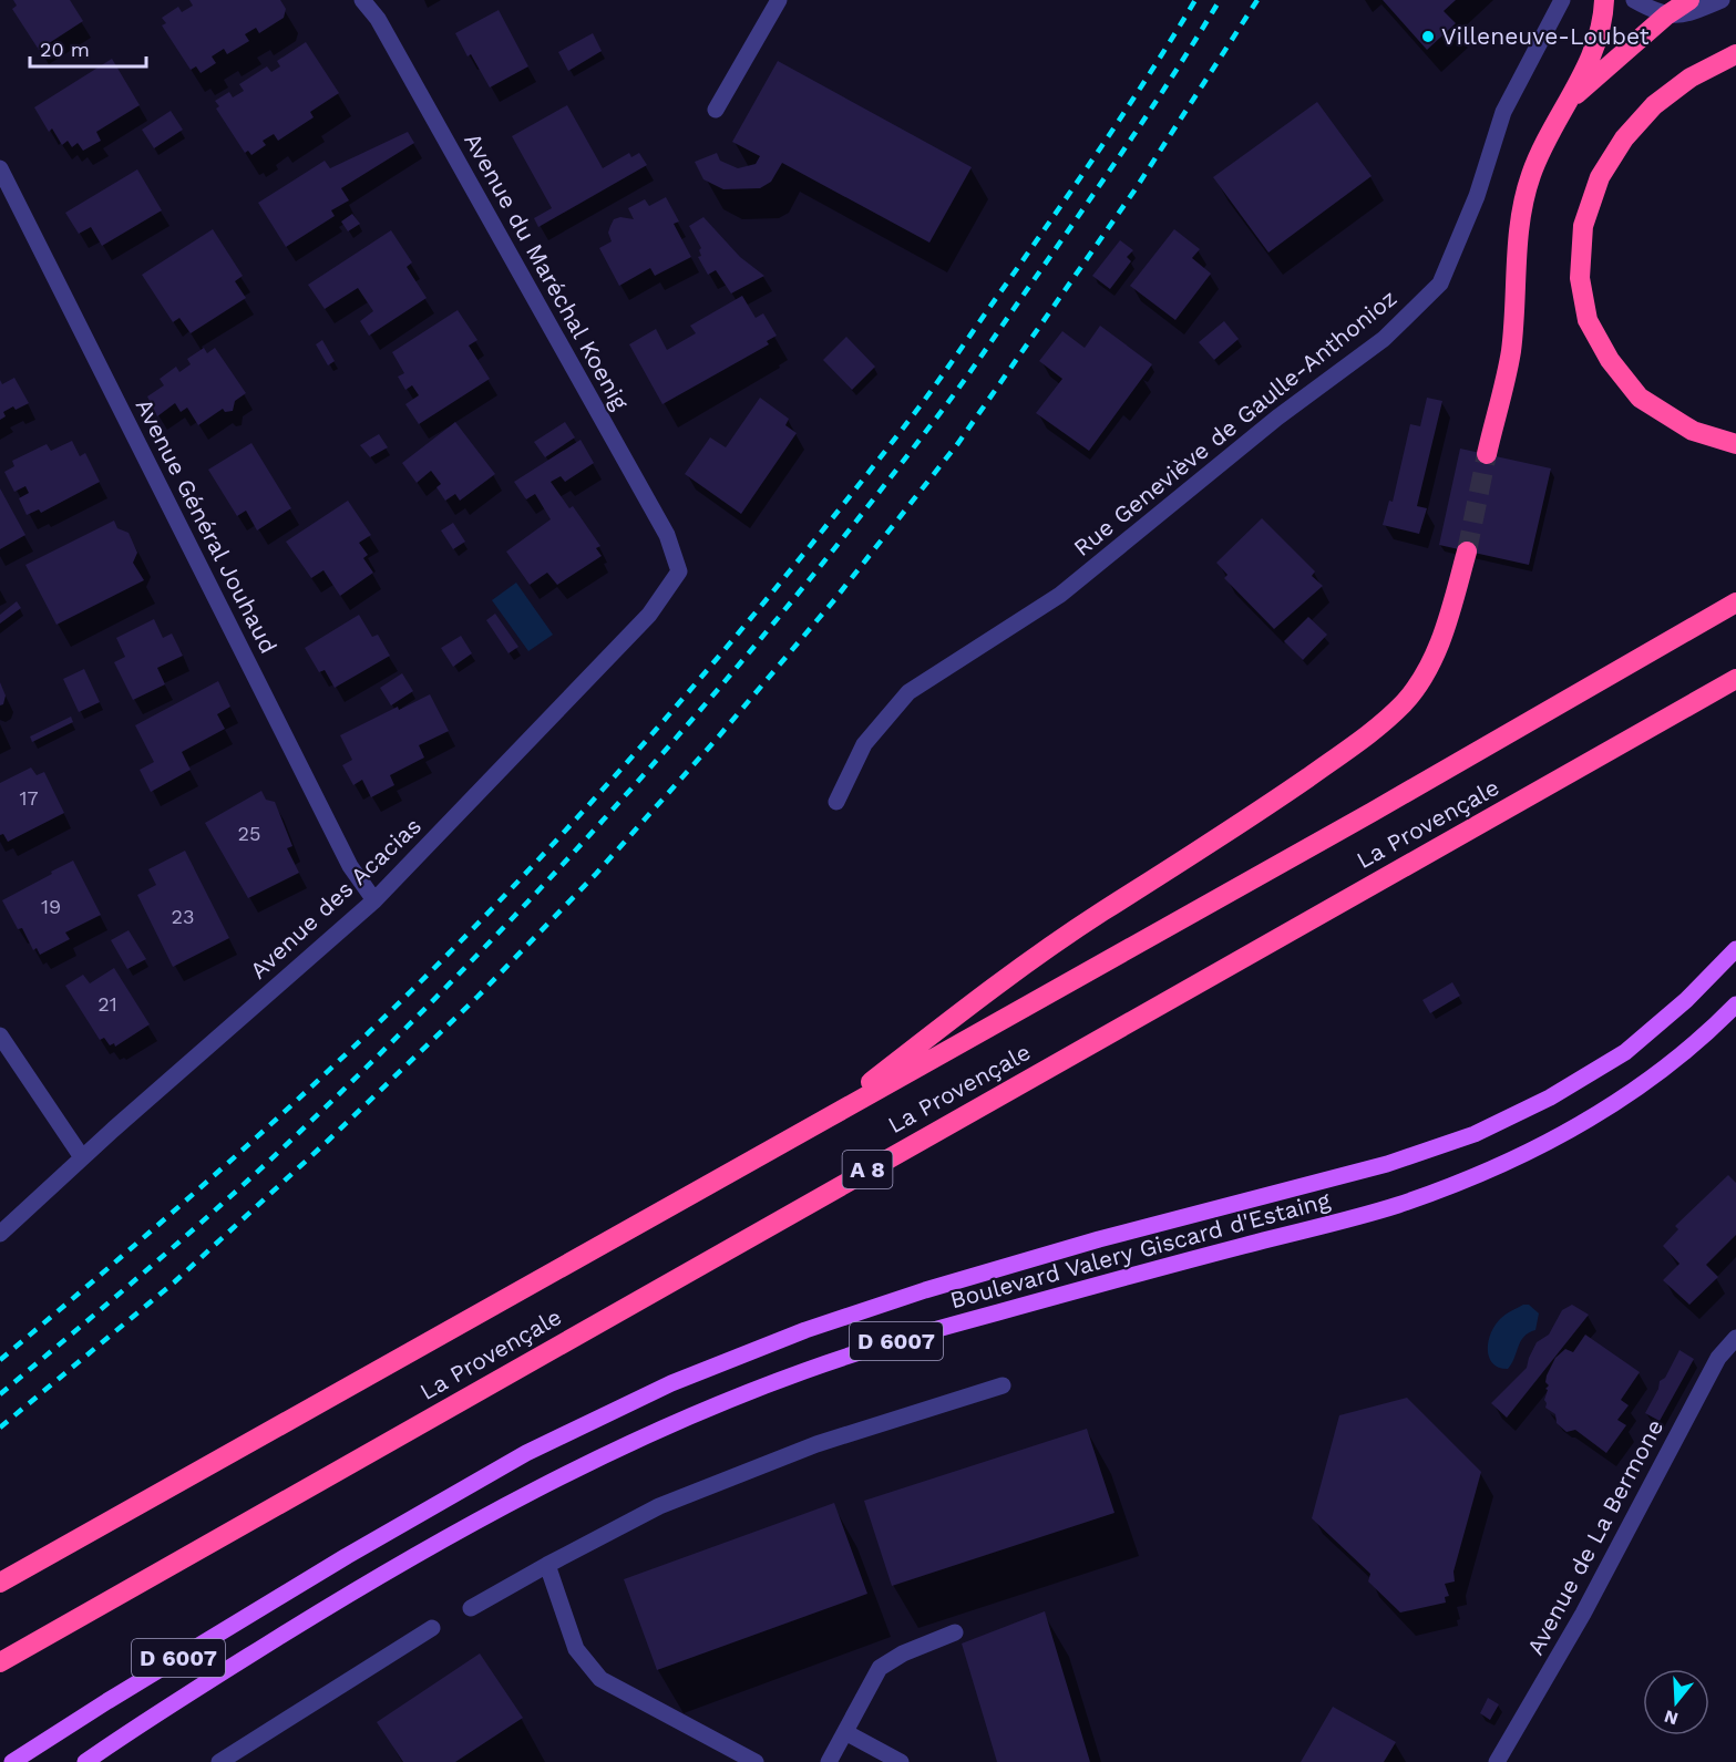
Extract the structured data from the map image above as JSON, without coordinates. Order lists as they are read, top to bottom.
{
  "streets": {
    "highway": ["La Provençale", "A 8"],
    "main road": ["Boulevard Valery Giscard d'Estaing", "D 6007"],
    "street": [
      "Avenue du Maréchal Koenig",
      "Rue Geneviève de Gaulle-Anthonioz",
      "Avenue Général Jouhaud",
      "Avenue des Acacias",
      "Avenue de La Bermone"
    ]
  },
  "crossings": [
    ["Avenue du Maréchal Koenig", "Avenue des Acacias"],
    ["Avenue Général Jouhaud", "Avenue des Acacias"]
  ],
  "places": ["Villeneuve-Loubet"],
  "house_numbers": [
    "17",
    "25",
    "19",
    "23",
    "21"
  ],
  "scale_bar": "20 m",
  "north": "bottom"
}
